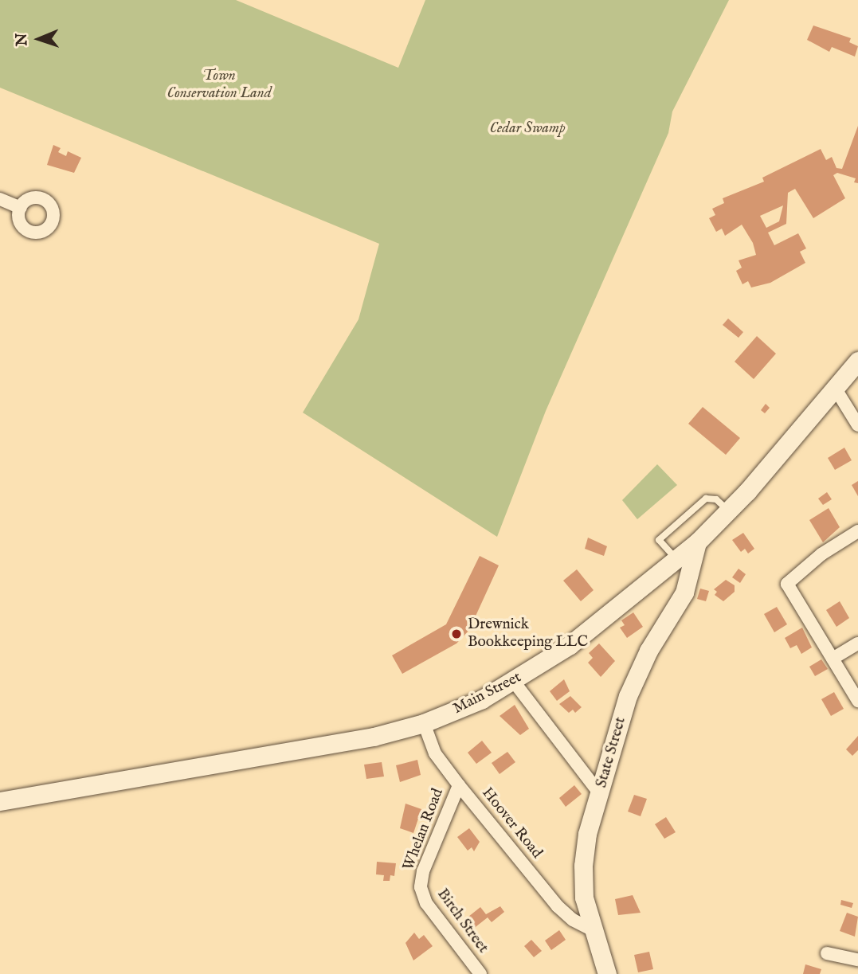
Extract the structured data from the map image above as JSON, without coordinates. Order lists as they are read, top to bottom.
{
  "streets": {
    "main road": ["Main Street", "State Street"],
    "street": ["Hoover Road", "Whelan Road", "Birch Street"]
  },
  "crossings": [
    ["Main Street", "State Street"],
    ["Main Street", "Hoover Road"],
    ["State Street", "Hoover Road"],
    ["Hoover Road", "Whelan Road"],
    ["Whelan Road", "Birch Street"]
  ],
  "parks": ["Town Conservation Land", "Cedar Swamp"],
  "places": ["Drewnick Bookkeeping LLC"],
  "north": "left"
}
